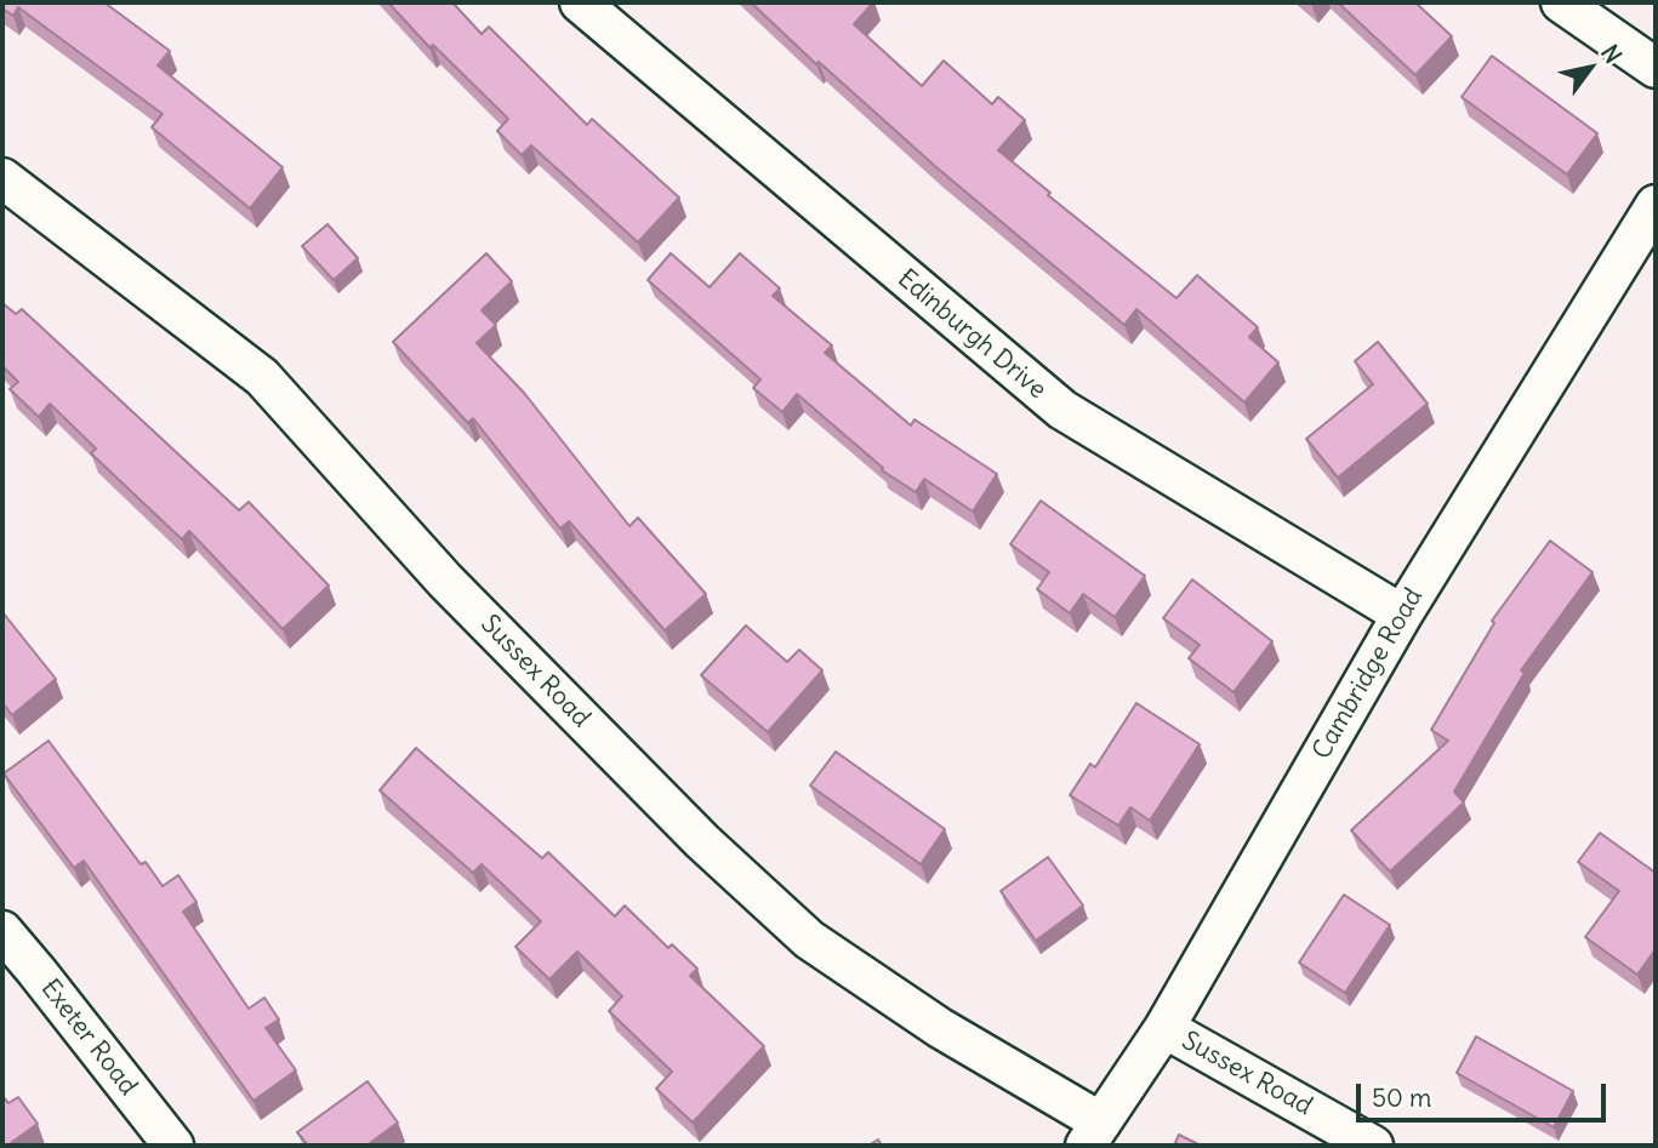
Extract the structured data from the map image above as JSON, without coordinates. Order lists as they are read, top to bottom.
{
  "streets": {
    "street": [
      "Edinburgh Drive",
      "Sussex Road",
      "Cambridge Road",
      "Exeter Road"
    ]
  },
  "crossings": [
    ["Edinburgh Drive", "Cambridge Road"],
    ["Sussex Road", "Cambridge Road"]
  ],
  "scale_bar": "50 m",
  "north": "top right"
}
